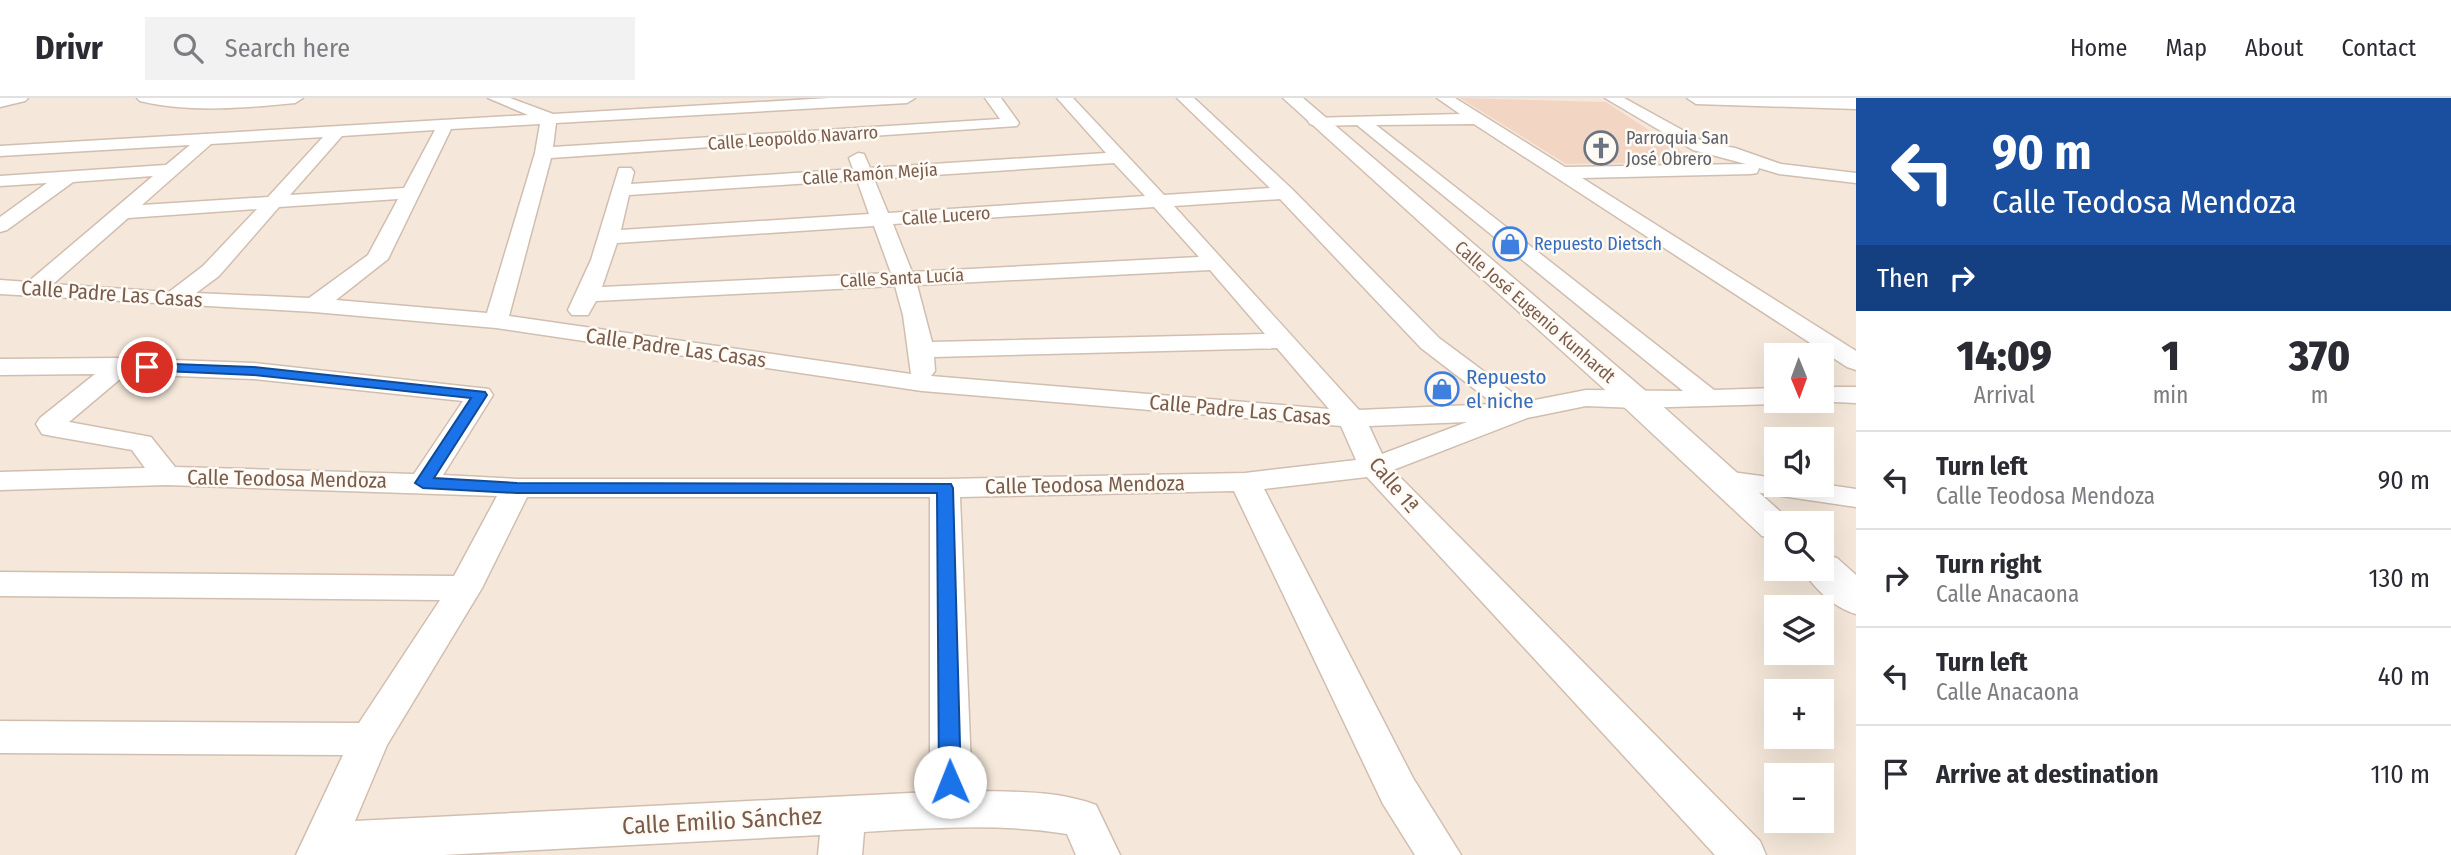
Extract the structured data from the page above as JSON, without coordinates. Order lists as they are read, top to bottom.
{
  "streets": {
    "street": [
      "Calle Leopoldo Navarro",
      "Calle Ramón Mejía",
      "Calle Lucero",
      "Calle Santa Lucía",
      "Calle Padre Las Casas",
      "Calle José Eugenio Kunhardt",
      "Calle Teodosa Mendoza",
      "Calle 1ª",
      "Calle Emilio Sánchez"
    ]
  },
  "crossings": [
    ["Calle Ramón Mejía", "Calle 1ª"],
    ["Calle Lucero", "Calle 1ª"],
    ["Calle Santa Lucía", "Calle 1ª"],
    ["Calle Padre Las Casas", "Calle Teodosa Mendoza"],
    ["Calle Padre Las Casas", "Calle 1ª"],
    ["Calle Teodosa Mendoza", "Calle 1ª"]
  ],
  "places": {
    "church": ["Parroquia San José Obrero"],
    "shop": ["Repuesto Dietsch", "Repuesto el niche"]
  },
  "north": "bottom",
  "page": {
    "header": "Drivr",
    "search": "Search here",
    "nav": [
      "Home",
      "Map",
      "About",
      "Contact"
    ],
    "turn": ["90 m", "Calle Teodosa Mendoza"],
    "then": "Then",
    "eta": [
      "14:09",
      "Arrival",
      "1",
      "min",
      "370",
      "m"
    ],
    "map_buttons": ["+", "−"],
    "list": [
      {
        "name": "Turn left",
        "note": "Calle Teodosa Mendoza",
        "value": "90 m"
      },
      {
        "name": "Turn right",
        "note": "Calle Anacaona",
        "value": "130 m"
      },
      {
        "name": "Turn left",
        "note": "Calle Anacaona",
        "value": "40 m"
      },
      {
        "name": "Arrive at destination",
        "value": "110 m"
      }
    ]
  }
}
